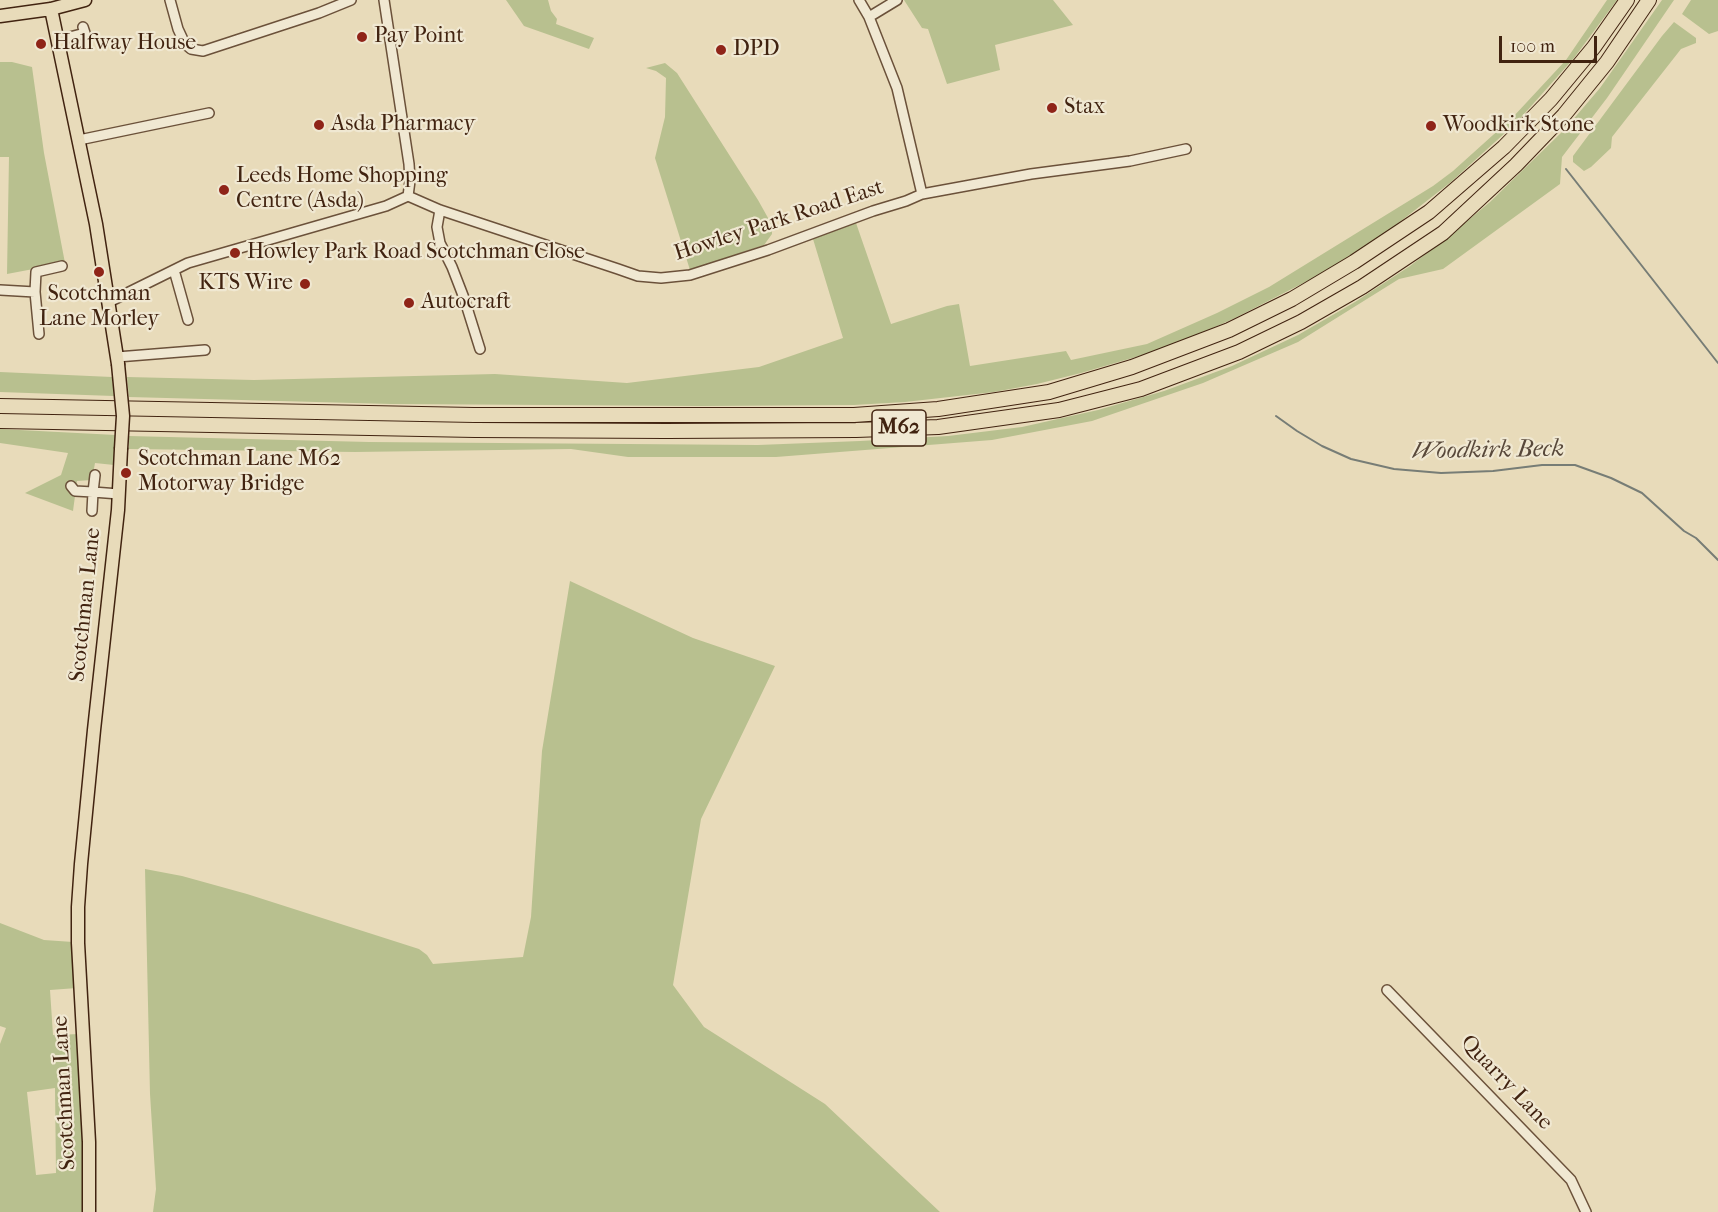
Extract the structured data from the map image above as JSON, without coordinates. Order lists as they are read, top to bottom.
{
  "streets": {
    "highway": ["M62"],
    "main road": ["Scotchman Lane"],
    "street": ["Howley Park Road East", "Quarry Lane"]
  },
  "water": ["Woodkirk Beck"],
  "places": [
    "Pay Point",
    "Halfway House",
    "DPD",
    "Stax",
    "Asda Pharmacy",
    "Woodkirk Stone",
    "Leeds Home Shopping Centre (Asda)",
    "Howley Park Road Scotchman Close",
    "Scotchman Lane Morley",
    "KTS Wire",
    "Autocraft",
    "Scotchman Lane M62 Motorway Bridge"
  ],
  "scale_bar": "100 m"
}
